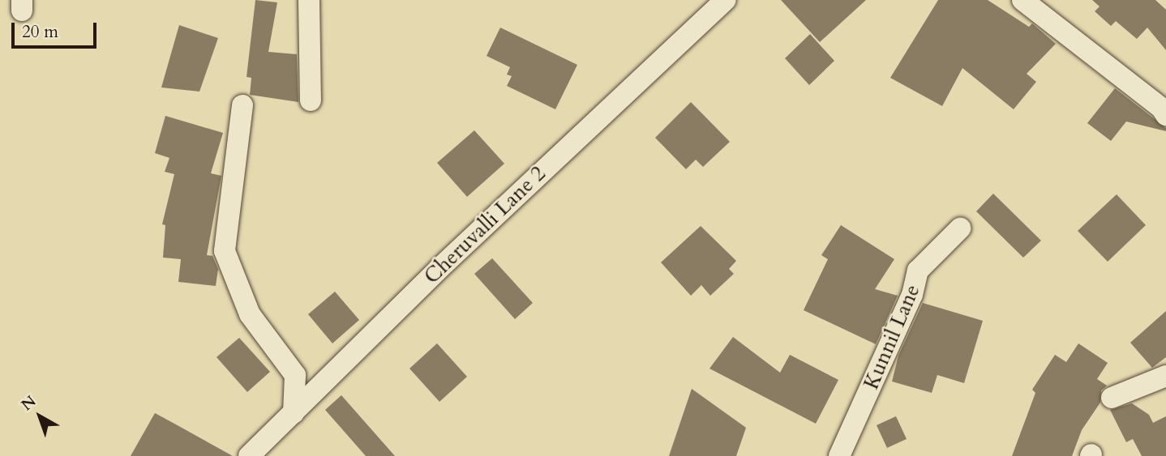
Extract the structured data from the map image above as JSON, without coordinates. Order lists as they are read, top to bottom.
{
  "streets": {
    "street": ["Cheruvalli Lane 2", "Kunnil Lane"]
  },
  "scale_bar": "20 m",
  "north": "top left"
}
